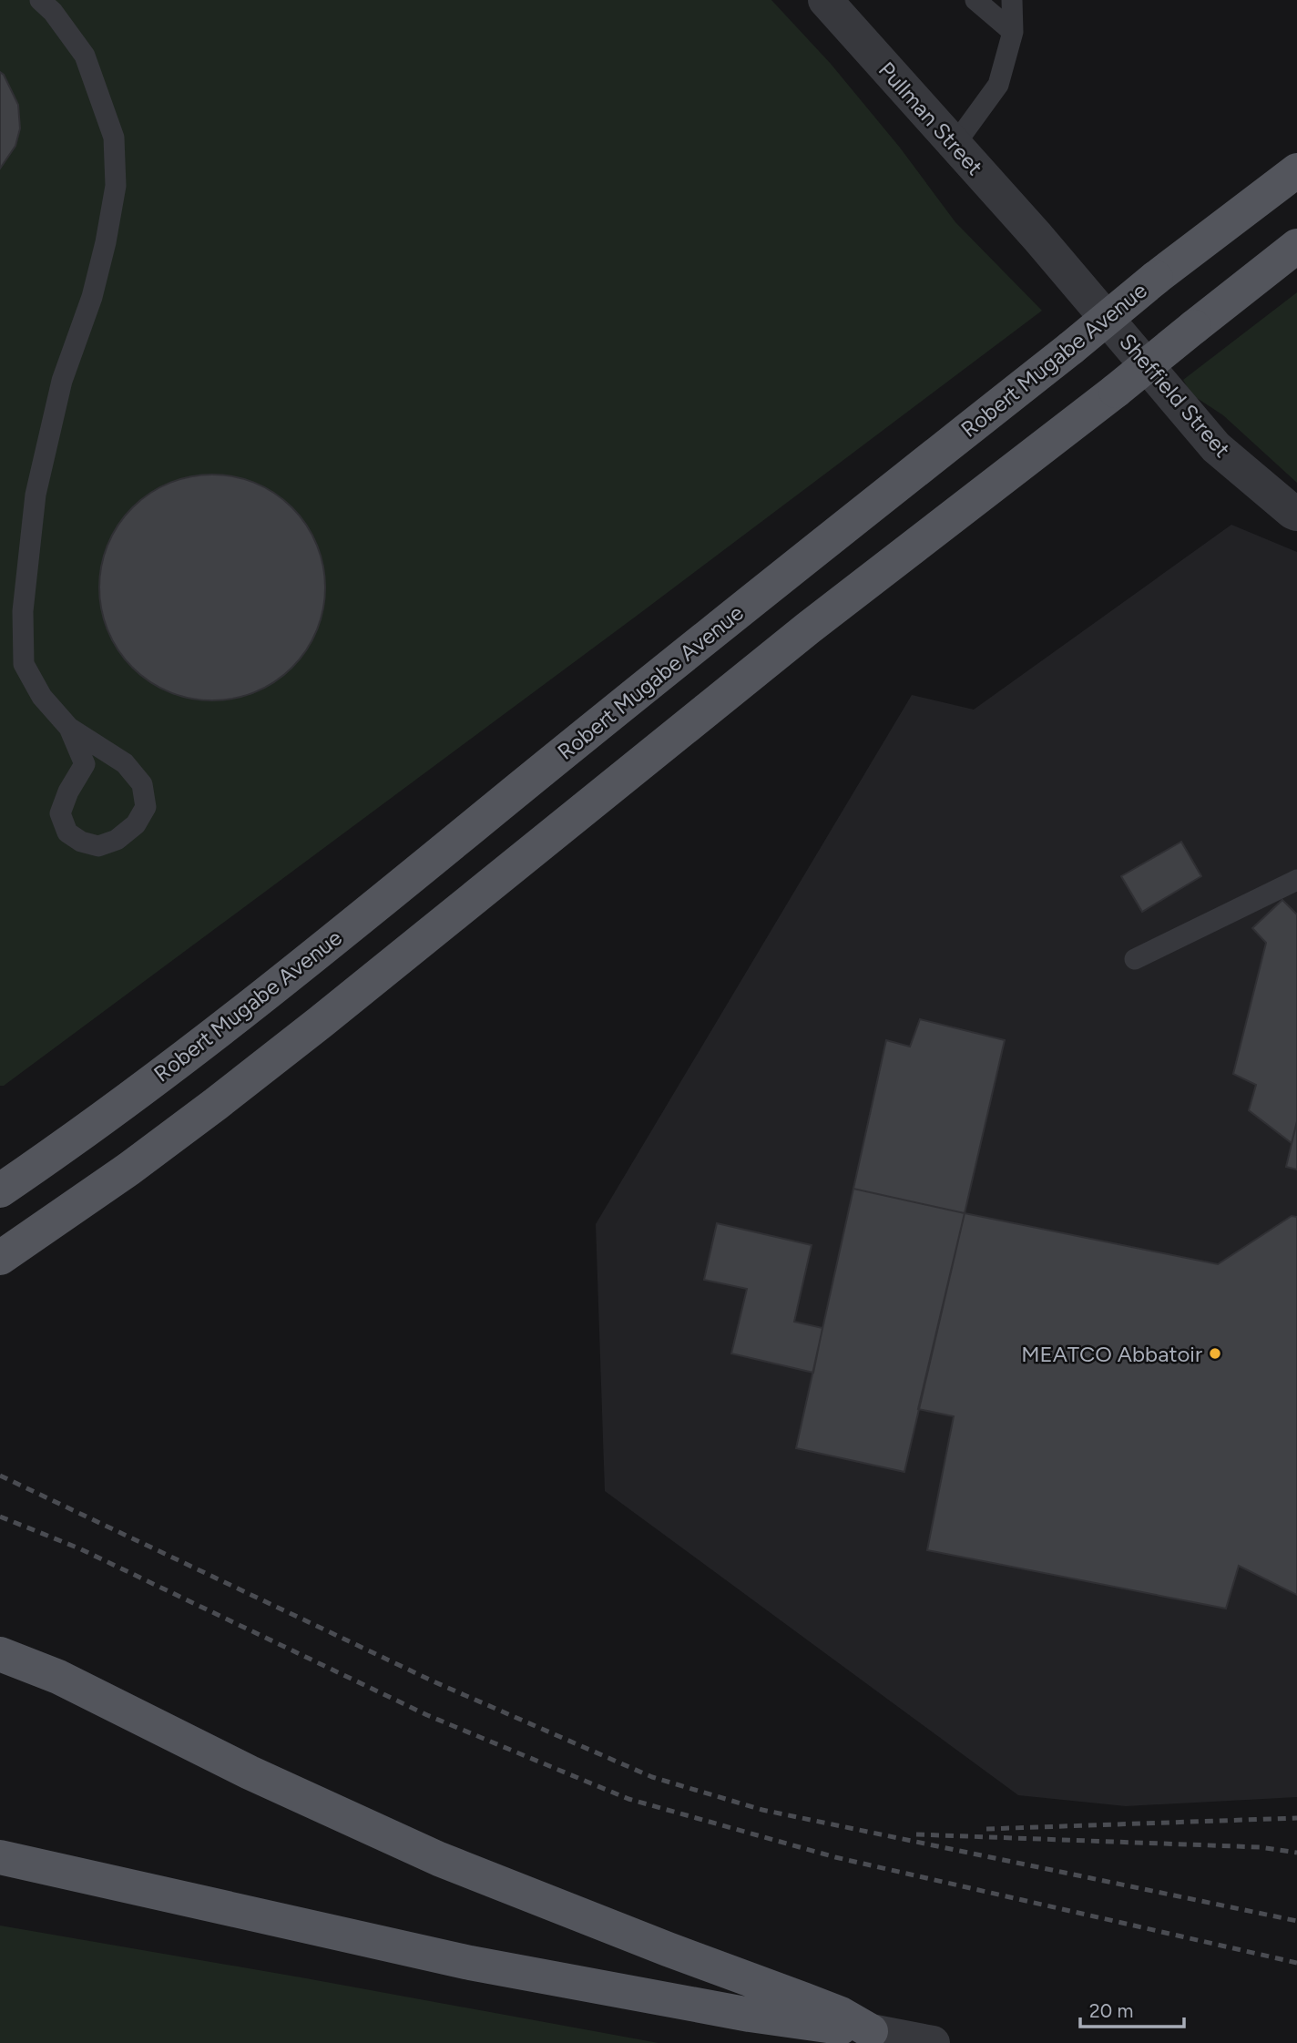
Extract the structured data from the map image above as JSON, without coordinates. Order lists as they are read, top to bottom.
{
  "streets": {
    "main road": ["Robert Mugabe Avenue"],
    "street": ["Pullman Street", "Sheffield Street"]
  },
  "crossings": [
    ["Pullman Street", "Sheffield Street"]
  ],
  "places": ["MEATCO Abbatoir"],
  "scale_bar": "20 m"
}
